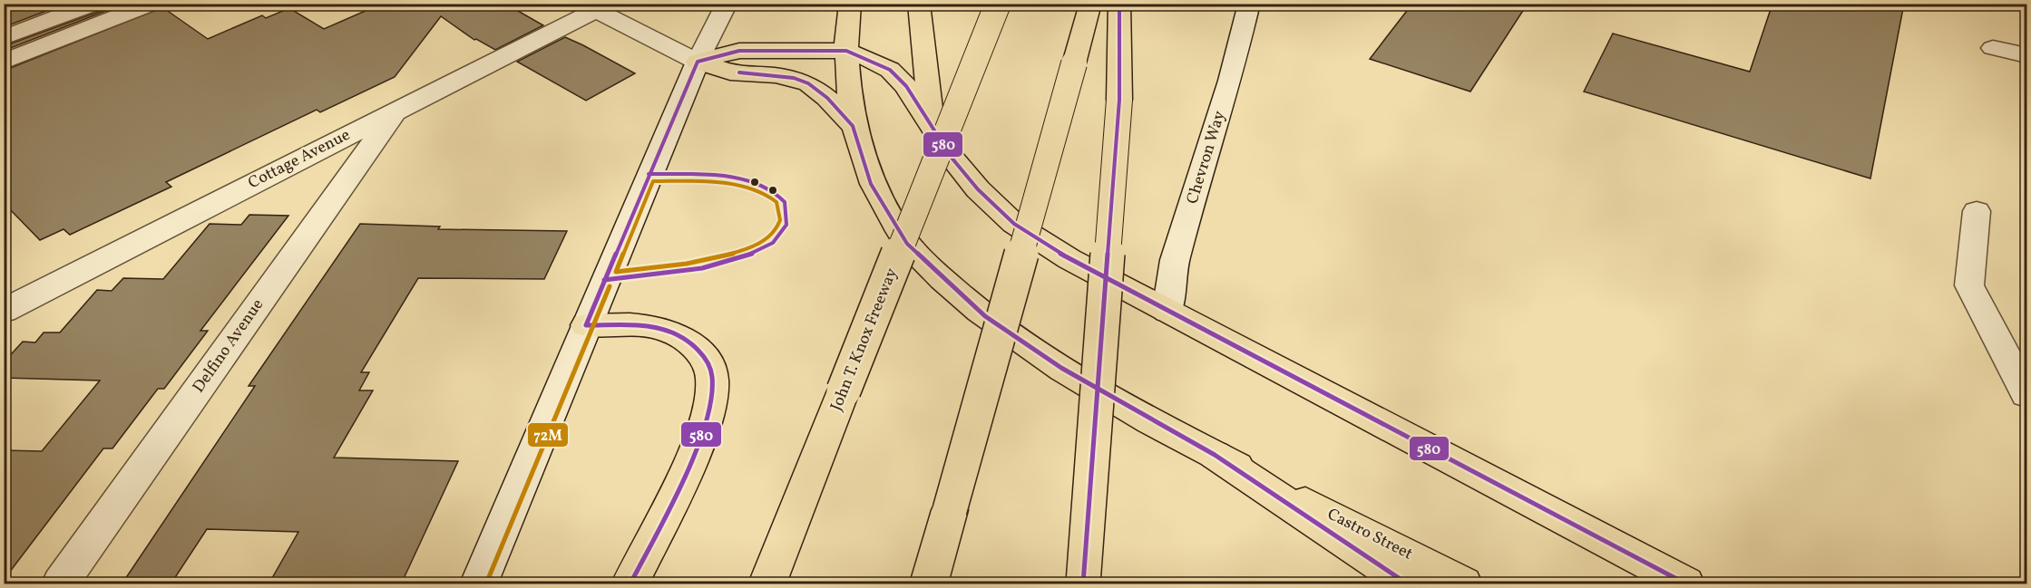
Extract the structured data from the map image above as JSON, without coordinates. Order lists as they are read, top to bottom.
{
  "streets": {
    "main road": ["John T. Knox Freeway", "Castro Street"],
    "street": ["Chevron Way", "Cottage Avenue", "Delfino Avenue"]
  },
  "crossings": [
    ["Cottage Avenue", "Delfino Avenue"],
    ["Cottage Avenue", "Castro Street"]
  ],
  "lines": ["transit line 580", "transit line 72M"]
}
